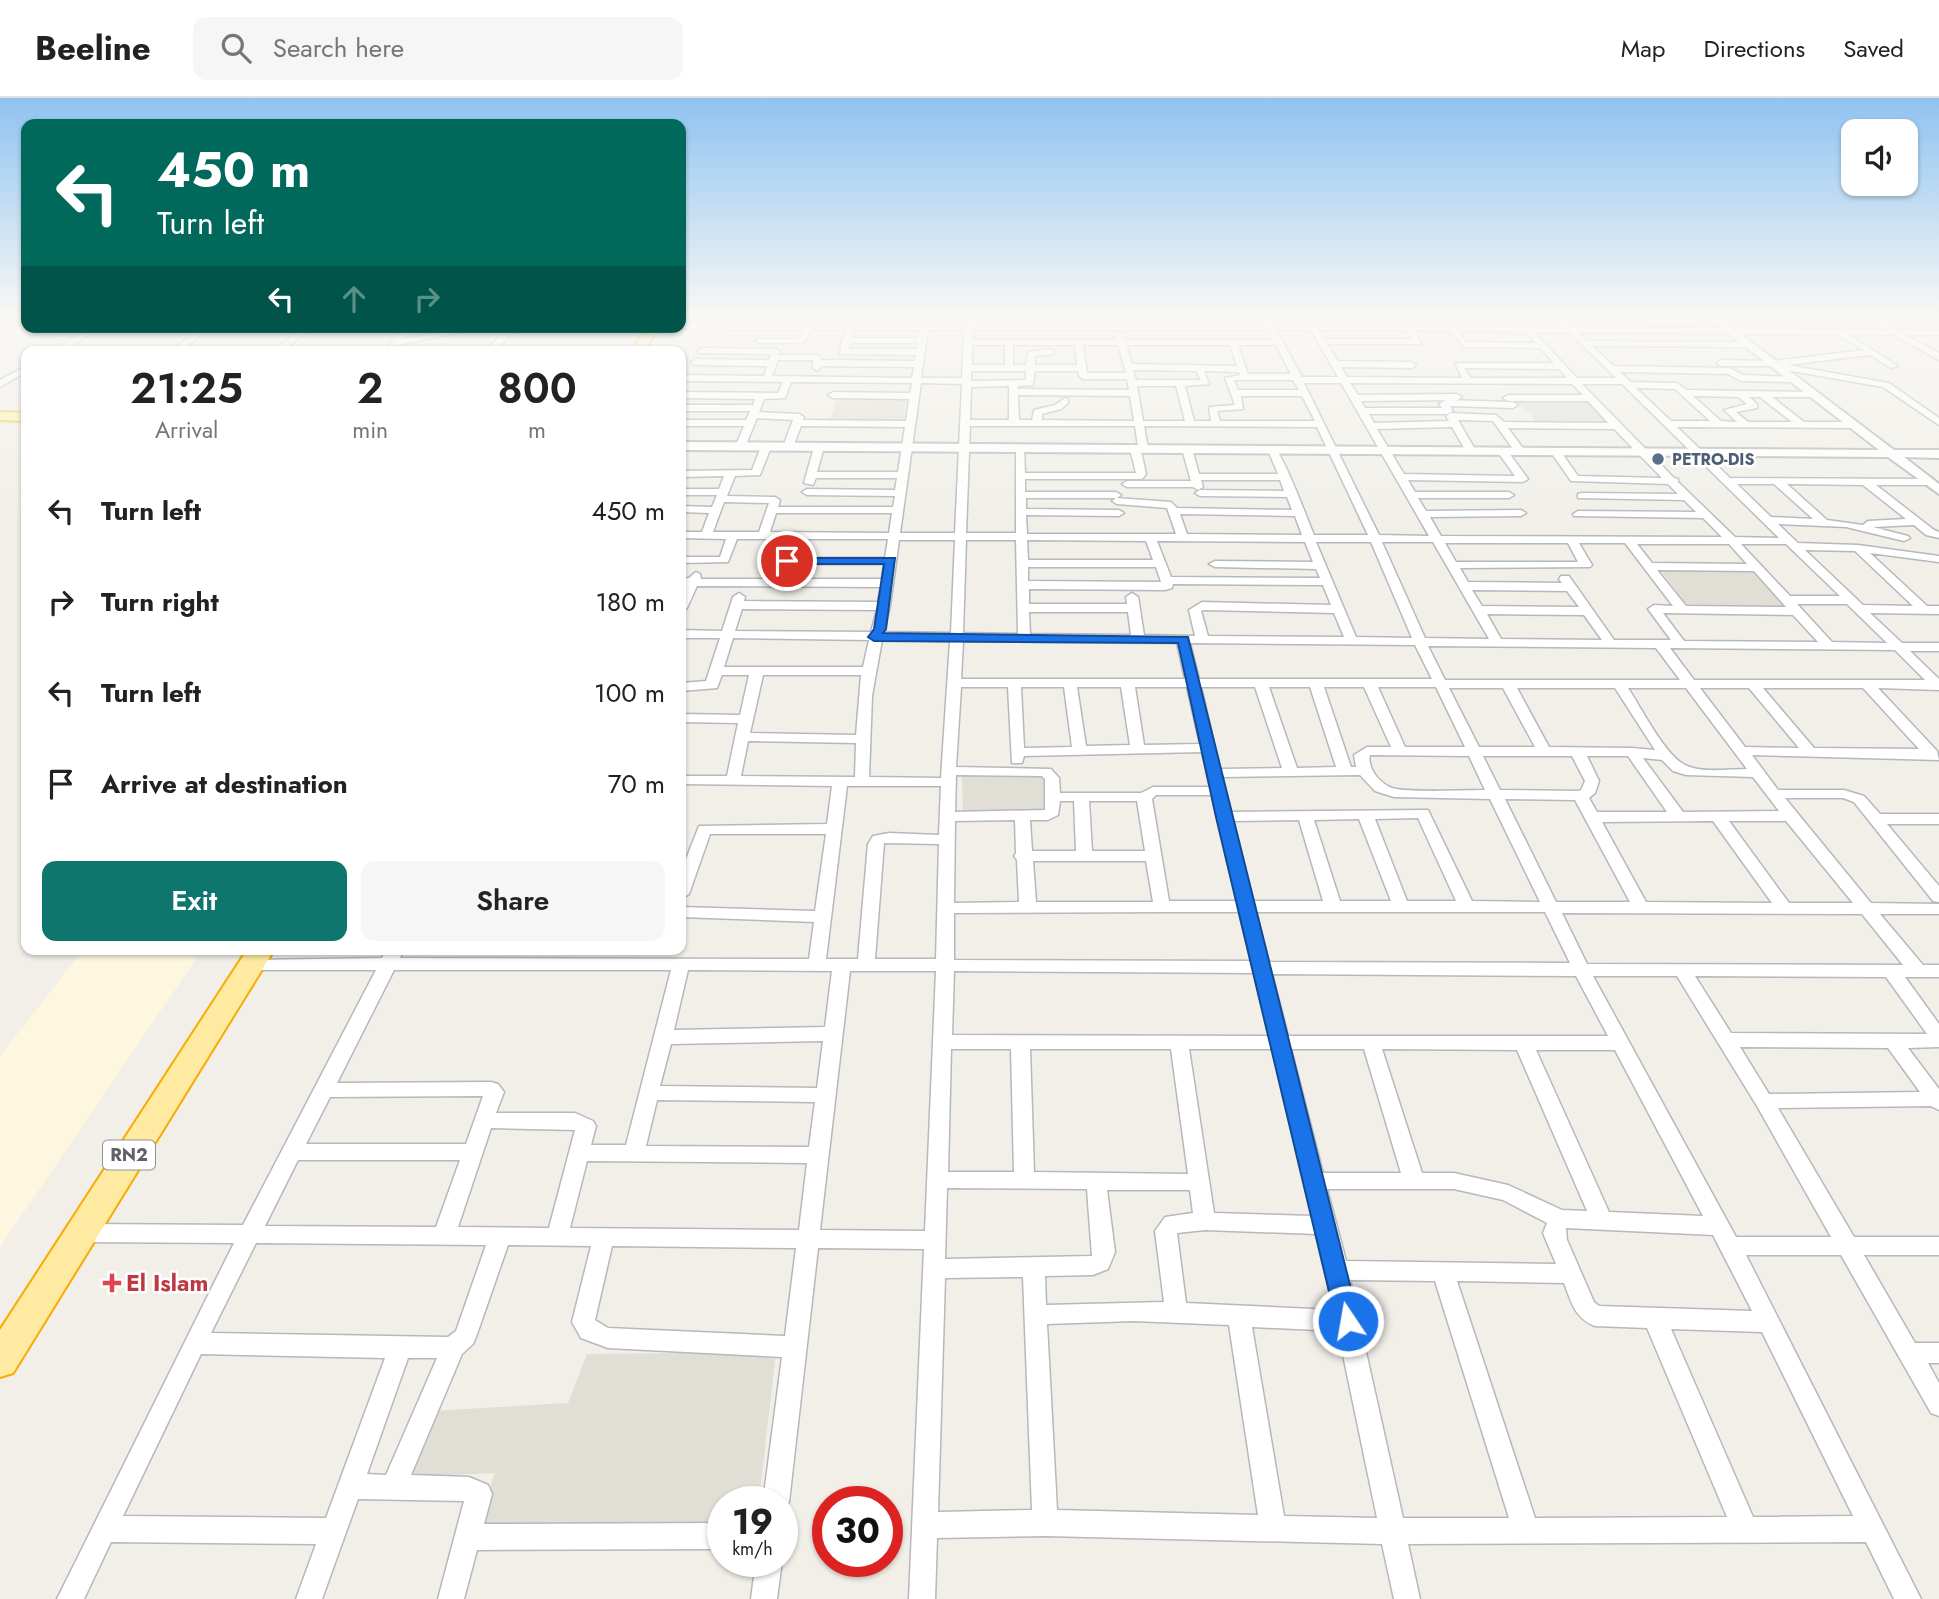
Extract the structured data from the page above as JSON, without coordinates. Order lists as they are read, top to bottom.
{
  "streets": {
    "highway": ["RN2"]
  },
  "places": {
    "other": ["PETRO-DIS"],
    "health": ["El Islam"]
  },
  "page": {
    "header": "Beeline",
    "search": "Search here",
    "nav": ["Map", "Directions", "Saved"],
    "turn": ["450 m", "Turn left"],
    "eta": [
      "21:25",
      "Arrival",
      "2",
      "min",
      "800",
      "m"
    ],
    "list": [
      {
        "name": "Turn left",
        "value": "450 m"
      },
      {
        "name": "Turn right",
        "value": "180 m"
      },
      {
        "name": "Turn left",
        "value": "100 m"
      },
      {
        "name": "Arrive at destination",
        "value": "70 m"
      }
    ],
    "buttons": ["Exit", "Share"],
    "speed": "19 km/h",
    "limit": "30"
  }
}
